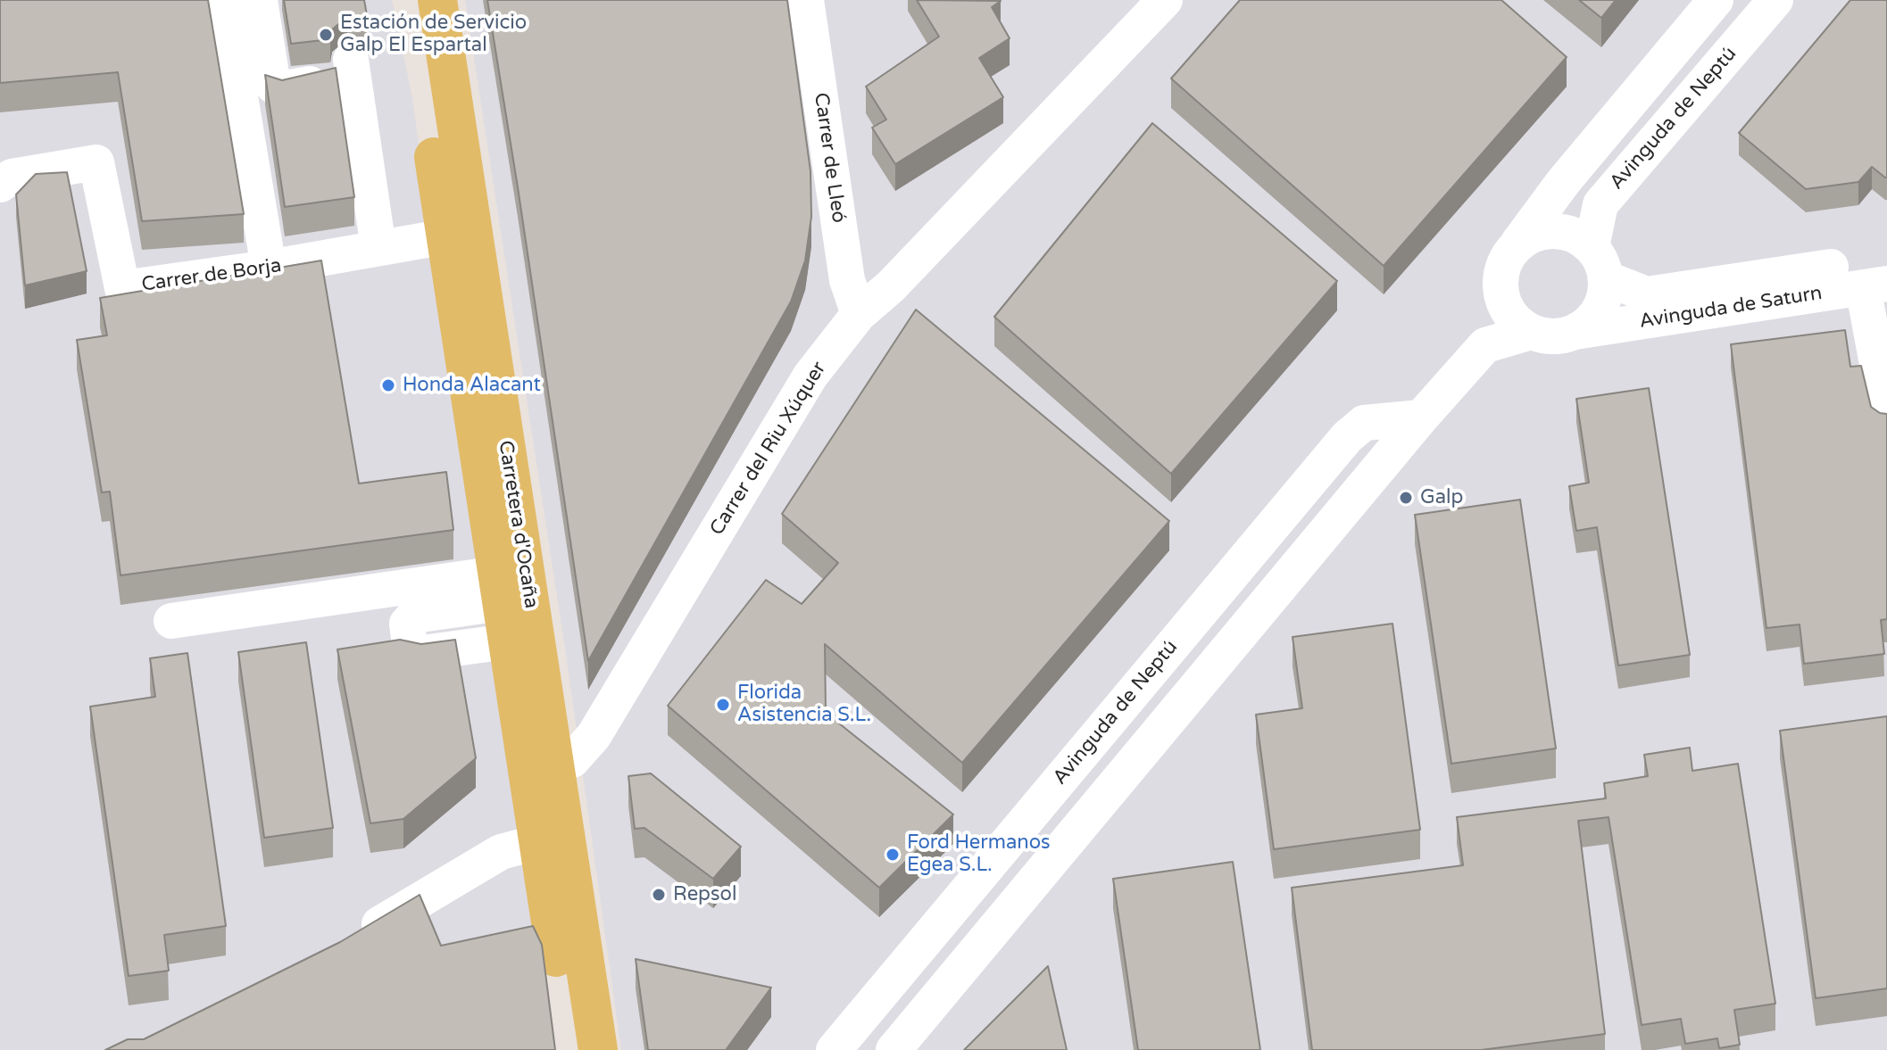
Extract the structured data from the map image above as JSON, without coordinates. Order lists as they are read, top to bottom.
{
  "streets": {
    "main road": ["Carretera d'Ocaña"],
    "street": [
      "Avinguda de Neptú",
      "Carrer de Lleó",
      "Carrer de Borja",
      "Avinguda de Saturn",
      "Carrer del Riu Xúquer"
    ]
  },
  "crossings": [
    ["Avinguda de Neptú", "Avinguda de Saturn"],
    ["Carrer de Lleó", "Carrer del Riu Xúquer"],
    ["Carrer de Borja", "Carretera d'Ocaña"],
    ["Carrer del Riu Xúquer", "Carretera d'Ocaña"]
  ],
  "places": [
    "Estación de Servicio Galp El Espartal",
    "Honda Alacant",
    "Galp",
    "Florida Asistencia S.L.",
    "Ford Hermanos Egea S.L.",
    "Repsol"
  ]
}
